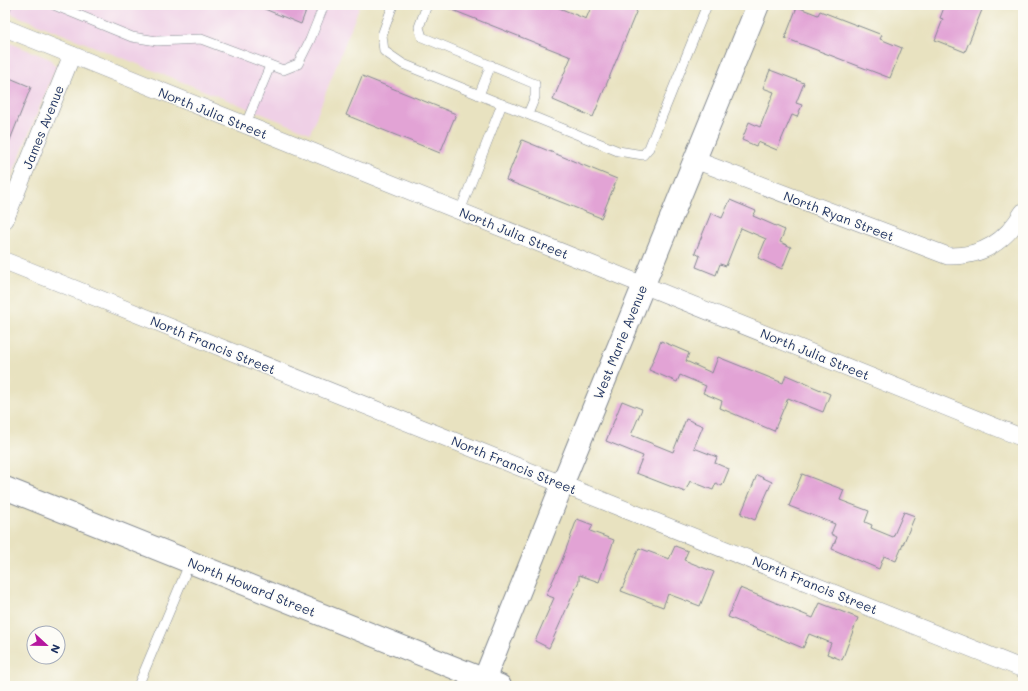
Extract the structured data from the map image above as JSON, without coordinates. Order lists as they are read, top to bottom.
{
  "streets": {
    "street": [
      "North Julia Street",
      "James Avenue",
      "North Ryan Street",
      "West Marie Avenue",
      "North Francis Street",
      "North Howard Street"
    ]
  },
  "crossings": [
    ["North Julia Street", "James Avenue"],
    ["North Julia Street", "West Marie Avenue"],
    ["North Ryan Street", "West Marie Avenue"],
    ["West Marie Avenue", "North Francis Street"],
    ["West Marie Avenue", "North Howard Street"]
  ],
  "north": "right"
}
